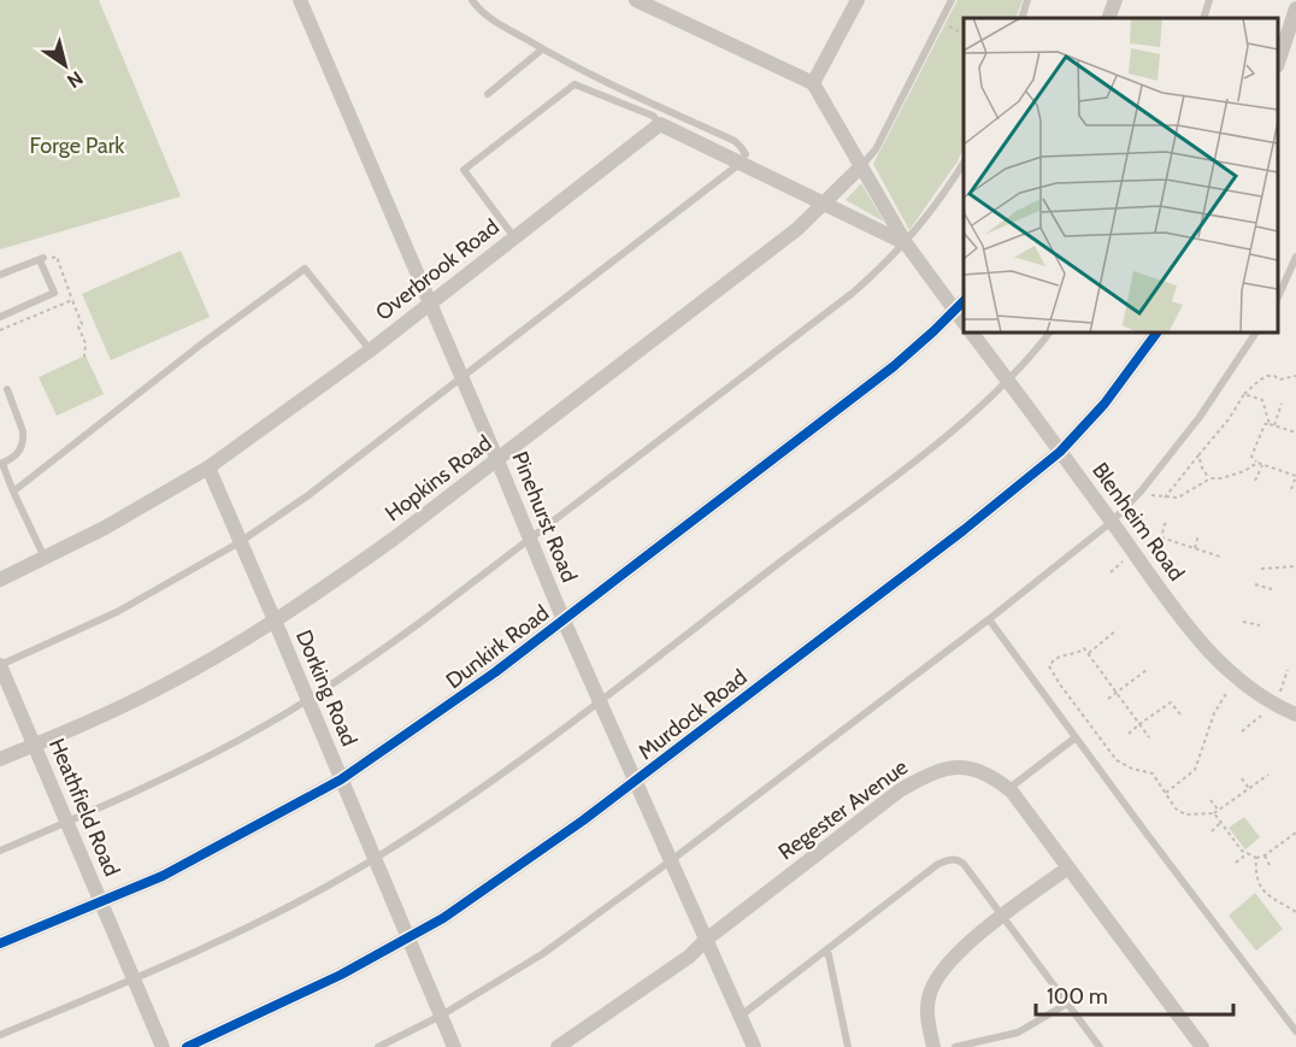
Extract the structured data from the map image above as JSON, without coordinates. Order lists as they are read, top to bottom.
{
  "streets": {
    "street": [
      "Overbrook Road",
      "Hopkins Road",
      "Pinehurst Road",
      "Blenheim Road",
      "Dunkirk Road",
      "Dorking Road",
      "Murdock Road",
      "Heathfield Road",
      "Regester Avenue"
    ]
  },
  "crossings": [
    ["Overbrook Road", "Pinehurst Road"],
    ["Overbrook Road", "Dorking Road"],
    ["Hopkins Road", "Pinehurst Road"],
    ["Hopkins Road", "Dorking Road"],
    ["Hopkins Road", "Heathfield Road"],
    ["Pinehurst Road", "Dunkirk Road"],
    ["Pinehurst Road", "Murdock Road"],
    ["Pinehurst Road", "Regester Avenue"],
    ["Blenheim Road", "Murdock Road"],
    ["Dunkirk Road", "Dorking Road"],
    ["Dunkirk Road", "Heathfield Road"],
    ["Dorking Road", "Murdock Road"]
  ],
  "parks": ["Forge Park"],
  "scale_bar": "100 m",
  "north": "bottom right"
}
